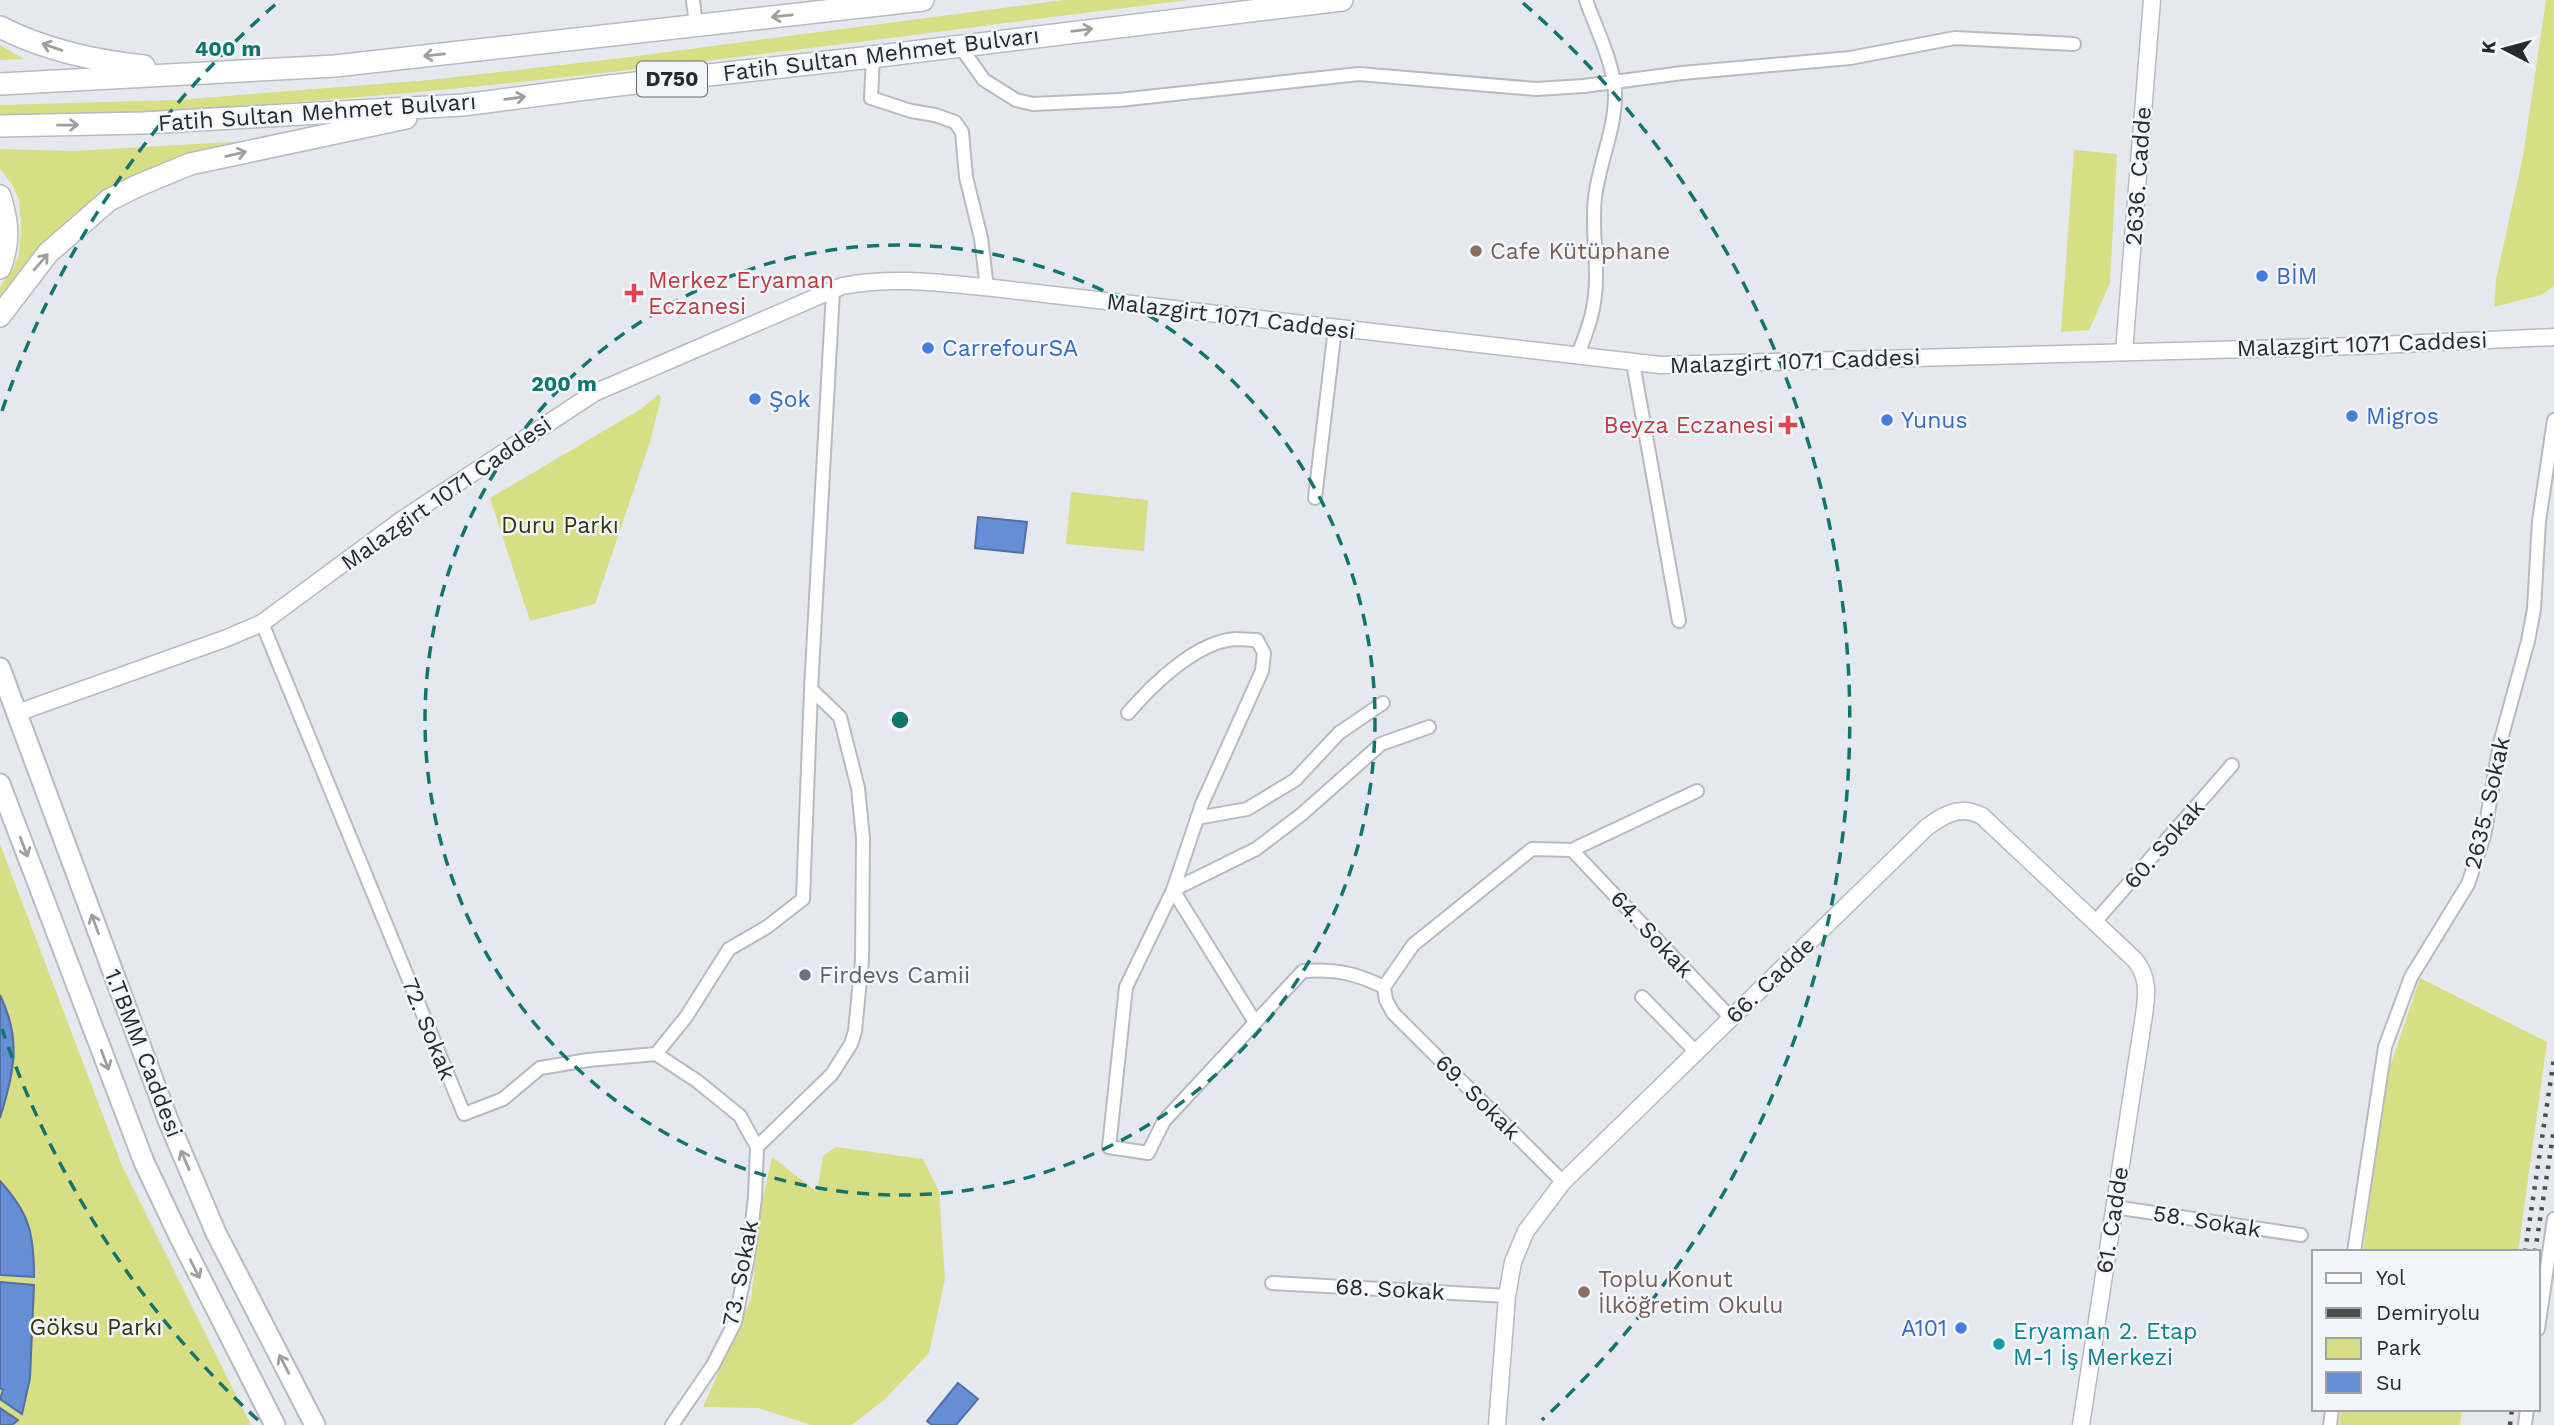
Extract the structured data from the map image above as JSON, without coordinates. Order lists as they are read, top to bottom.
{
  "streets": {
    "highway": ["Fatih Sultan Mehmet Bulvarı", "D750"],
    "main road": ["1.TBMM Caddesi"],
    "street": [
      "2636. Cadde",
      "Malazgirt 1071 Caddesi",
      "2635. Sokak",
      "60. Sokak",
      "64. Sokak",
      "66. Cadde",
      "72. Sokak",
      "69. Sokak",
      "61. Cadde",
      "58. Sokak",
      "73. Sokak",
      "68. Sokak"
    ]
  },
  "crossings": [
    ["2636. Cadde", "Malazgirt 1071 Caddesi"],
    ["Malazgirt 1071 Caddesi", "72. Sokak"],
    ["Malazgirt 1071 Caddesi", "1.TBMM Caddesi"],
    ["60. Sokak", "66. Cadde"],
    ["64. Sokak", "66. Cadde"],
    ["66. Cadde", "69. Sokak"],
    ["66. Cadde", "61. Cadde"],
    ["66. Cadde", "68. Sokak"],
    ["61. Cadde", "58. Sokak"]
  ],
  "parks": ["Duru Parkı", "Göksu Parkı"],
  "places": {
    "other": [
      "Cafe Kütüphane",
      "BİM",
      "CarrefourSA",
      "Şok",
      "Migros",
      "Yunus",
      "Firdevs Camii",
      "Toplu Konut İlköğretim Okulu",
      "A101",
      "Eryaman 2. Etap M-1 İş Merkezi"
    ],
    "health": ["Merkez Eryaman Eczanesi", "Beyza Eczanesi"]
  },
  "legend": [
    "Yol",
    "Demiryolu",
    "Park",
    "Su"
  ],
  "north": "left",
  "rings": ["400 m", "200 m"]
}
